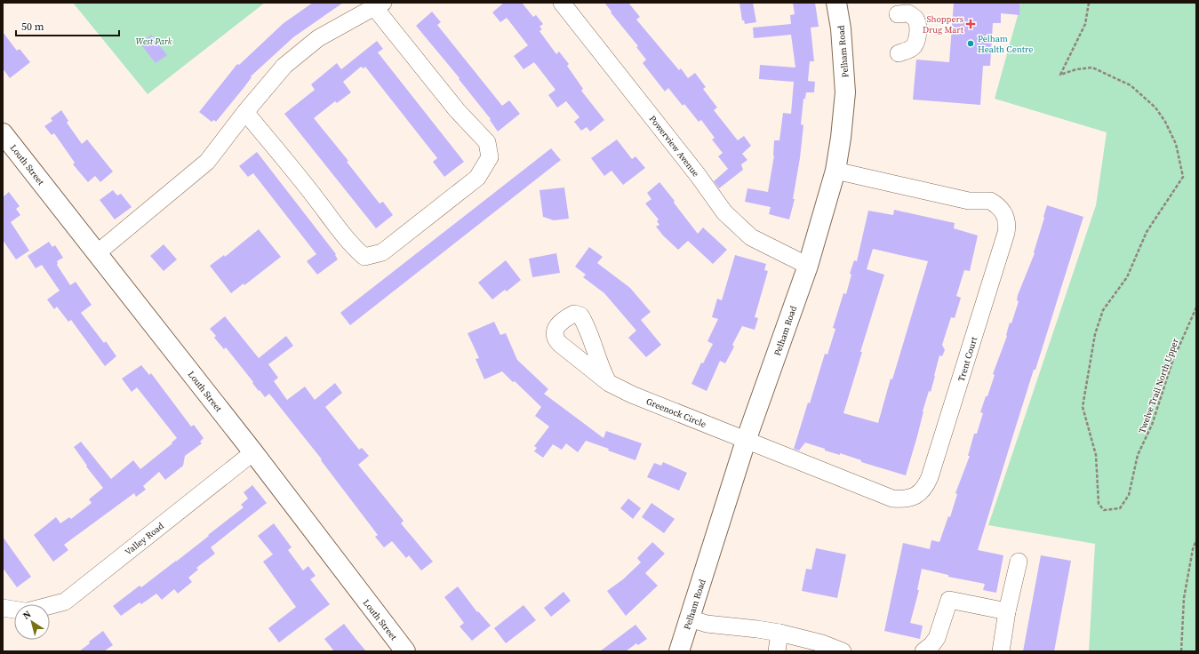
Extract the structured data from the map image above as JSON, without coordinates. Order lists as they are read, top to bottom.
{
  "streets": {
    "main road": ["Pelham Road", "Louth Street"],
    "street": [
      "Powerview Avenue",
      "Trent Court",
      "Greenock Circle",
      "Valley Road"
    ],
    "path": ["Twelve Trail North Upper"]
  },
  "crossings": [
    ["Pelham Road", "Powerview Avenue"],
    ["Pelham Road", "Trent Court"],
    ["Pelham Road", "Greenock Circle"],
    ["Louth Street", "Valley Road"],
    ["Trent Court", "Greenock Circle"]
  ],
  "parks": ["West Park"],
  "places": {
    "health": ["Shoppers Drug Mart"],
    "other": ["Pelham Health Centre"]
  },
  "scale_bar": "50 m",
  "north": "top left"
}
